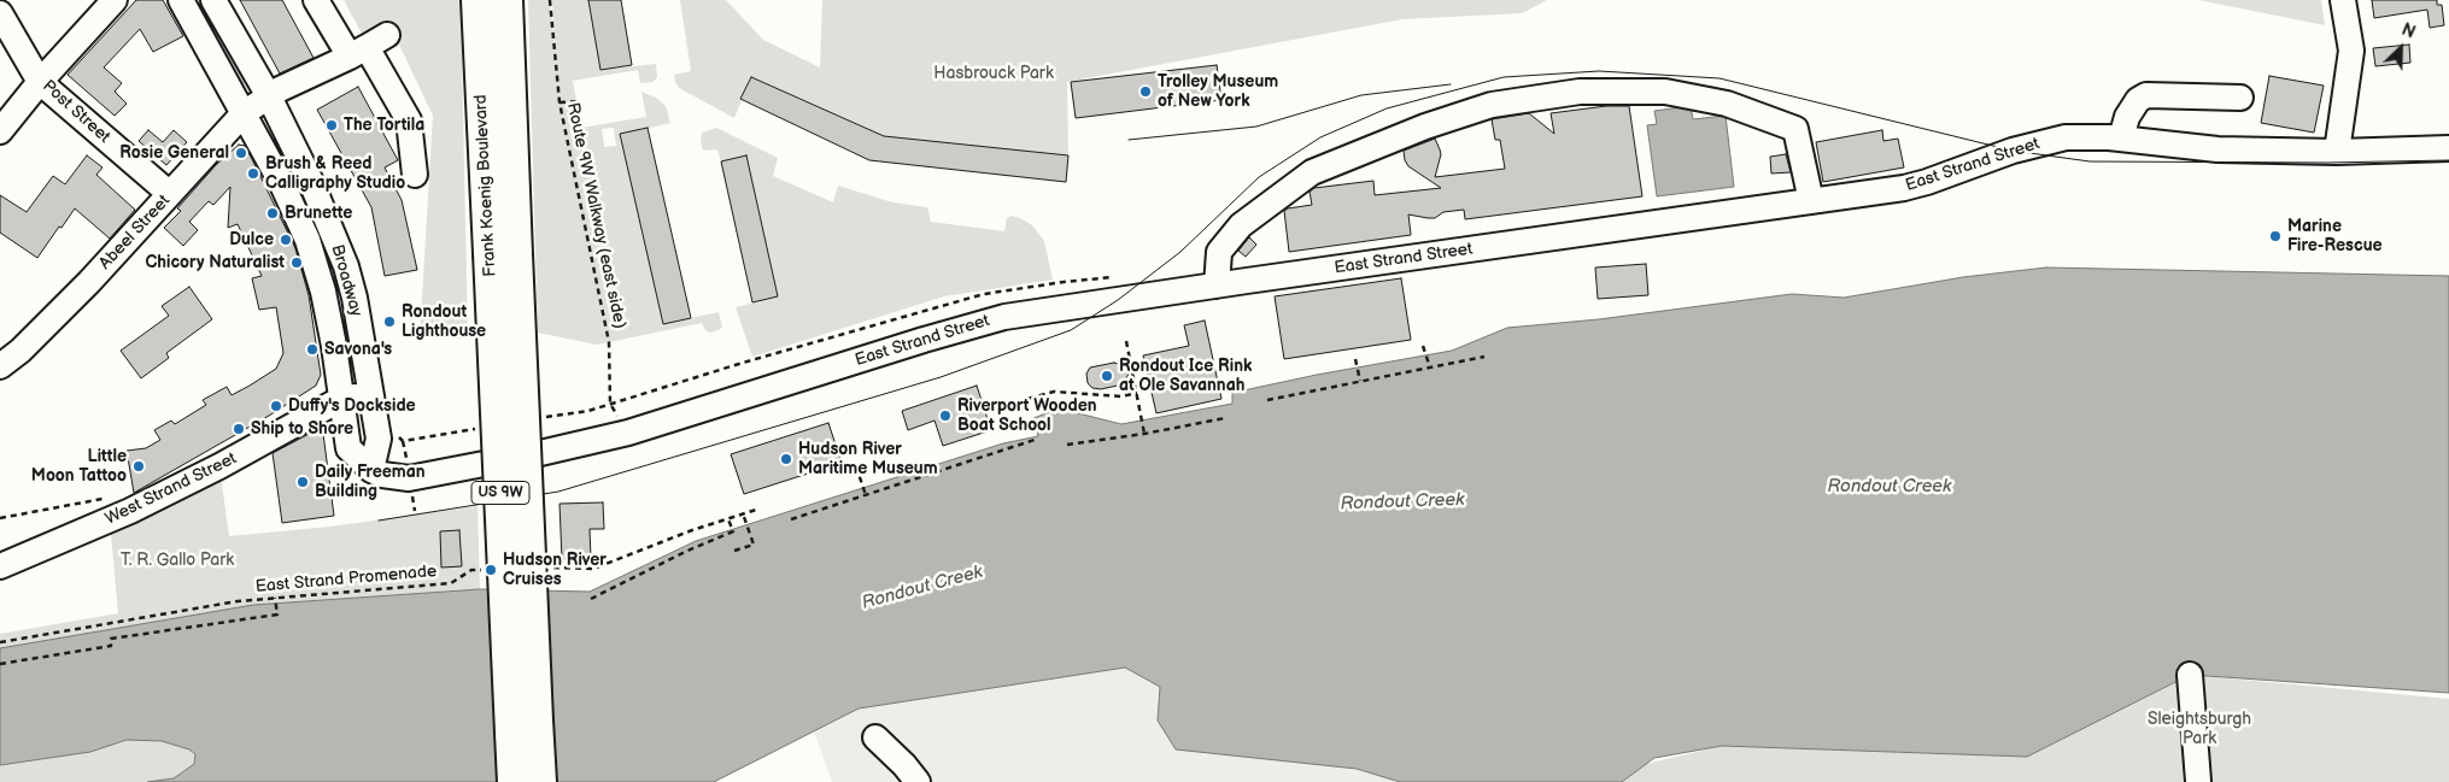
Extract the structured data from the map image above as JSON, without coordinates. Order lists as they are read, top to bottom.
{
  "streets": {
    "main road": ["Frank Koenig Boulevard", "US 9W"],
    "street": [
      "Post Street",
      "East Strand Street",
      "Abeel Street",
      "Broadway",
      "West Strand Street"
    ],
    "path": ["Route 9W Walkway (east side)", "East Strand Promenade"]
  },
  "crossings": [
    ["Post Street", "Abeel Street"],
    ["East Strand Street", "Broadway"],
    ["Frank Koenig Boulevard", "US 9W"],
    ["Abeel Street", "Broadway"],
    ["Broadway", "West Strand Street"]
  ],
  "water": ["Rondout Creek"],
  "parks": ["Hasbrouck Park", "T. R. Gallo Park", "Sleightsburgh Park"],
  "places": [
    "Trolley Museum of New York",
    "The Tortila",
    "Rosie General",
    "Brush & Reed Calligraphy Studio",
    "Brunette",
    "Marine Fire-Rescue",
    "Dulce",
    "Chicory Naturalist",
    "Rondout Lighthouse",
    "Savona's",
    "Rondout Ice Rink at Ole Savannah",
    "Duffy's Dockside",
    "Riverport Wooden Boat School",
    "Ship to Shore",
    "Hudson River Maritime Museum",
    "Little Moon Tattoo",
    "Daily Freeman Building",
    "Hudson River Cruises"
  ],
  "north": "top right"
}
